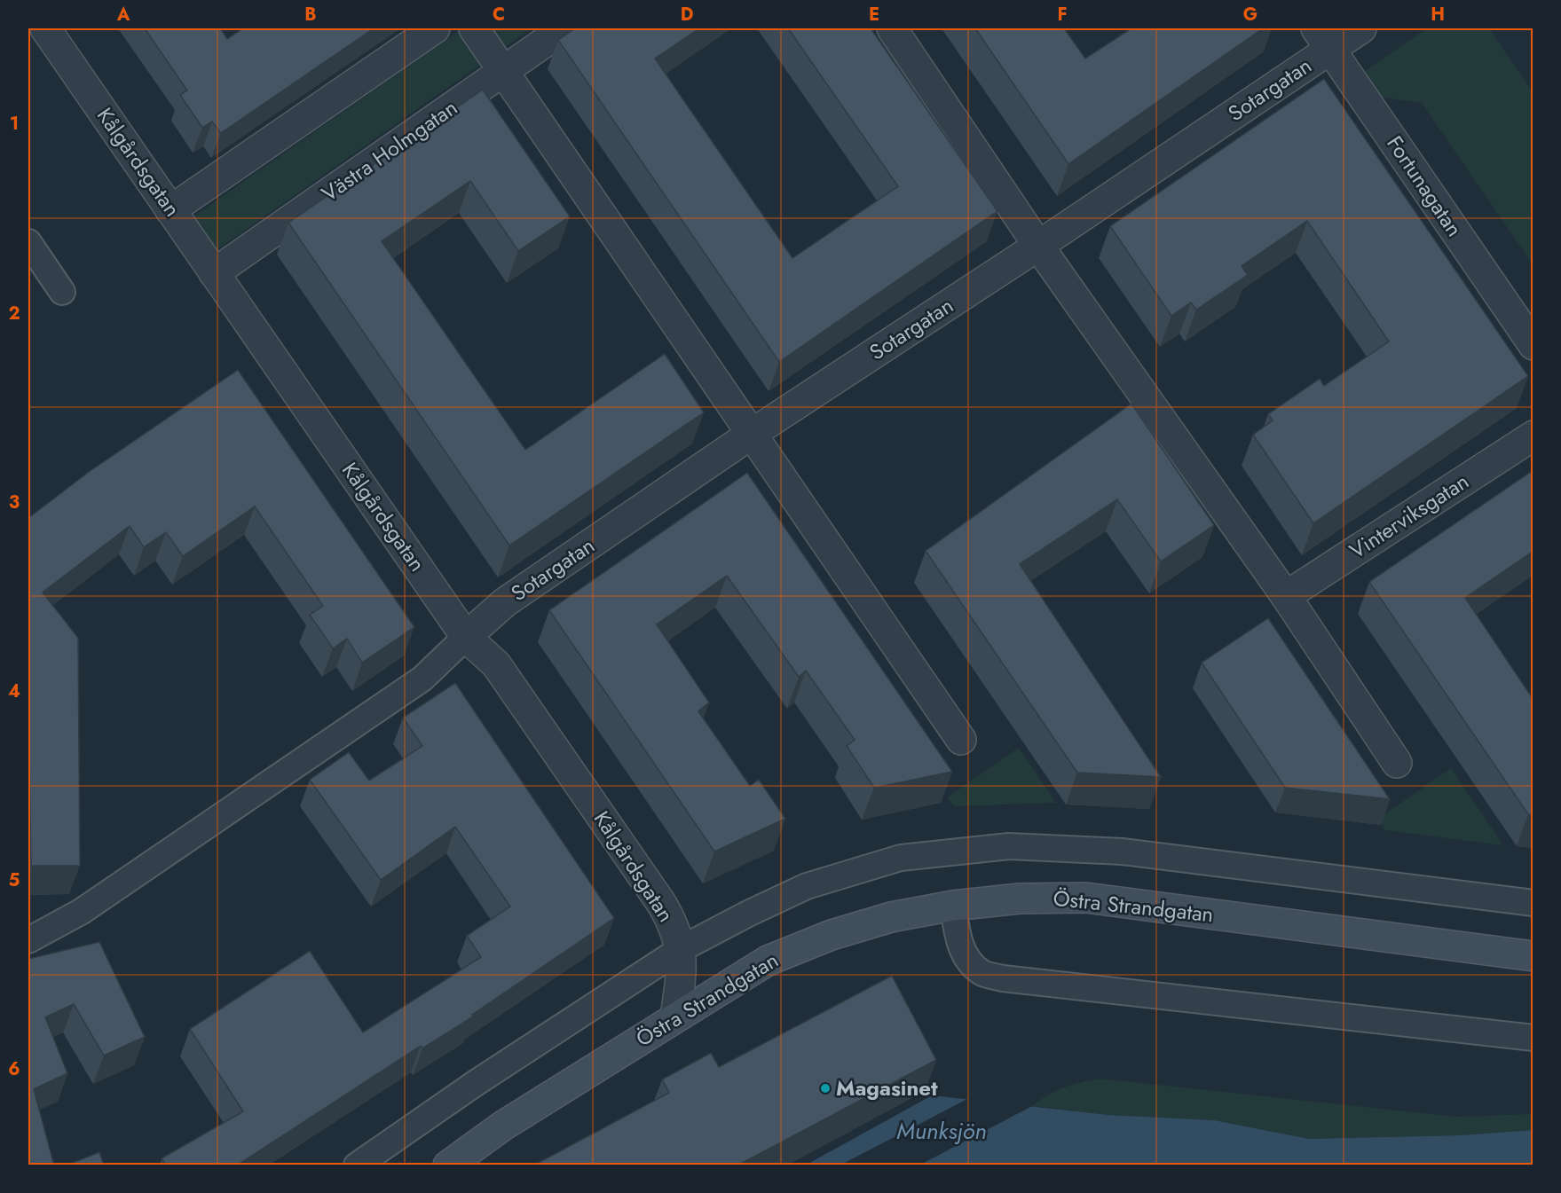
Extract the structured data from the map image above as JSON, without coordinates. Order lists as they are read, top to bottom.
{
  "streets": {
    "main road": ["Östra Strandgatan"],
    "street": [
      "Sotargatan",
      "Västra Holmgatan",
      "Kålgårdsgatan",
      "Fortunagatan",
      "Vinterviksgatan"
    ]
  },
  "crossings": [
    ["Sotargatan", "Kålgårdsgatan"],
    ["Sotargatan", "Fortunagatan"],
    ["Västra Holmgatan", "Kålgårdsgatan"],
    ["Kålgårdsgatan", "Östra Strandgatan"]
  ],
  "water": ["Munksjön"],
  "places": ["Magasinet"],
  "grid": {
    "columns": [
      "A",
      "B",
      "C",
      "D",
      "E",
      "F",
      "G",
      "H"
    ],
    "rows": [
      "1",
      "2",
      "3",
      "4",
      "5",
      "6"
    ]
  }
}
